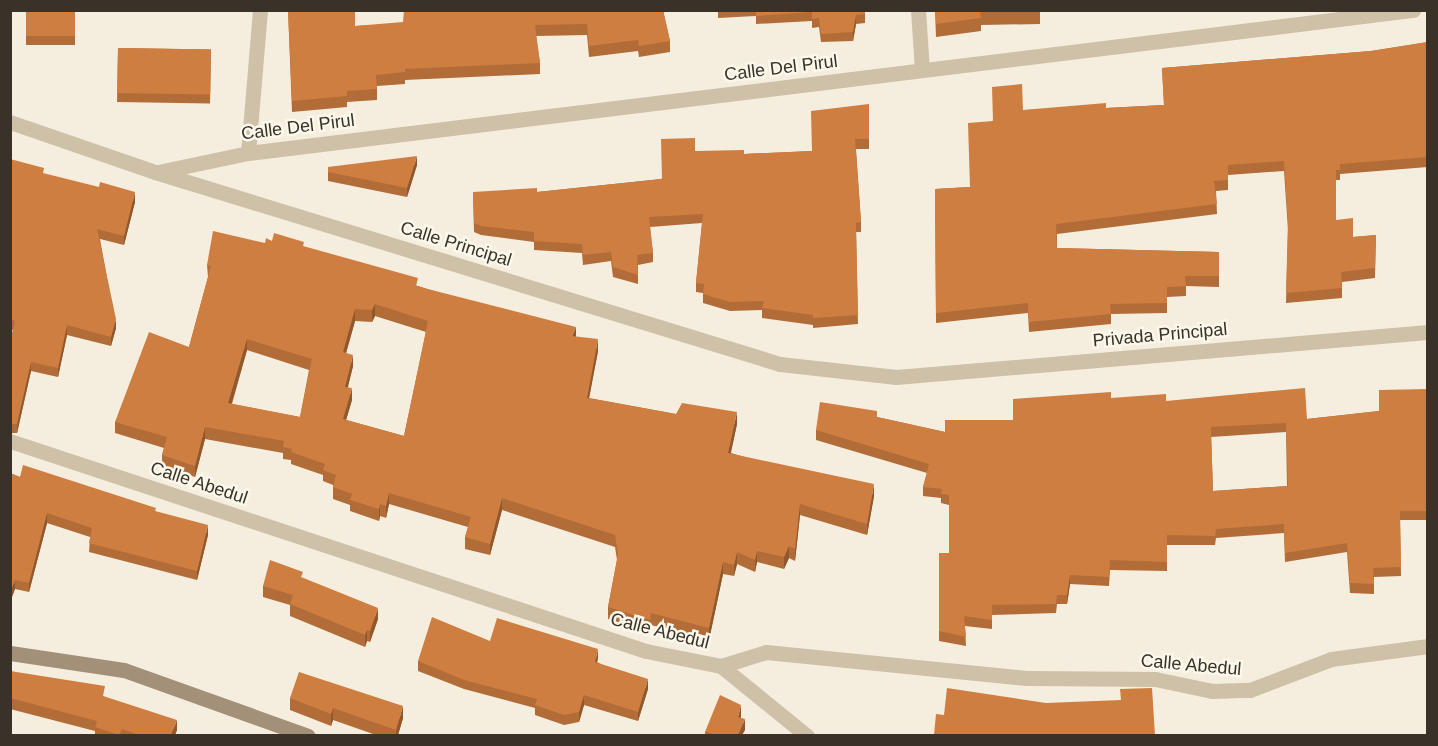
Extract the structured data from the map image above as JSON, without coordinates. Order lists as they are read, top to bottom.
{
  "streets": {
    "street": [
      "Calle Del Pirul",
      "Calle Principal",
      "Privada Principal",
      "Calle Abedul"
    ]
  },
  "crossings": [
    ["Calle Del Pirul", "Calle Principal"],
    ["Calle Principal", "Privada Principal"]
  ]
}
